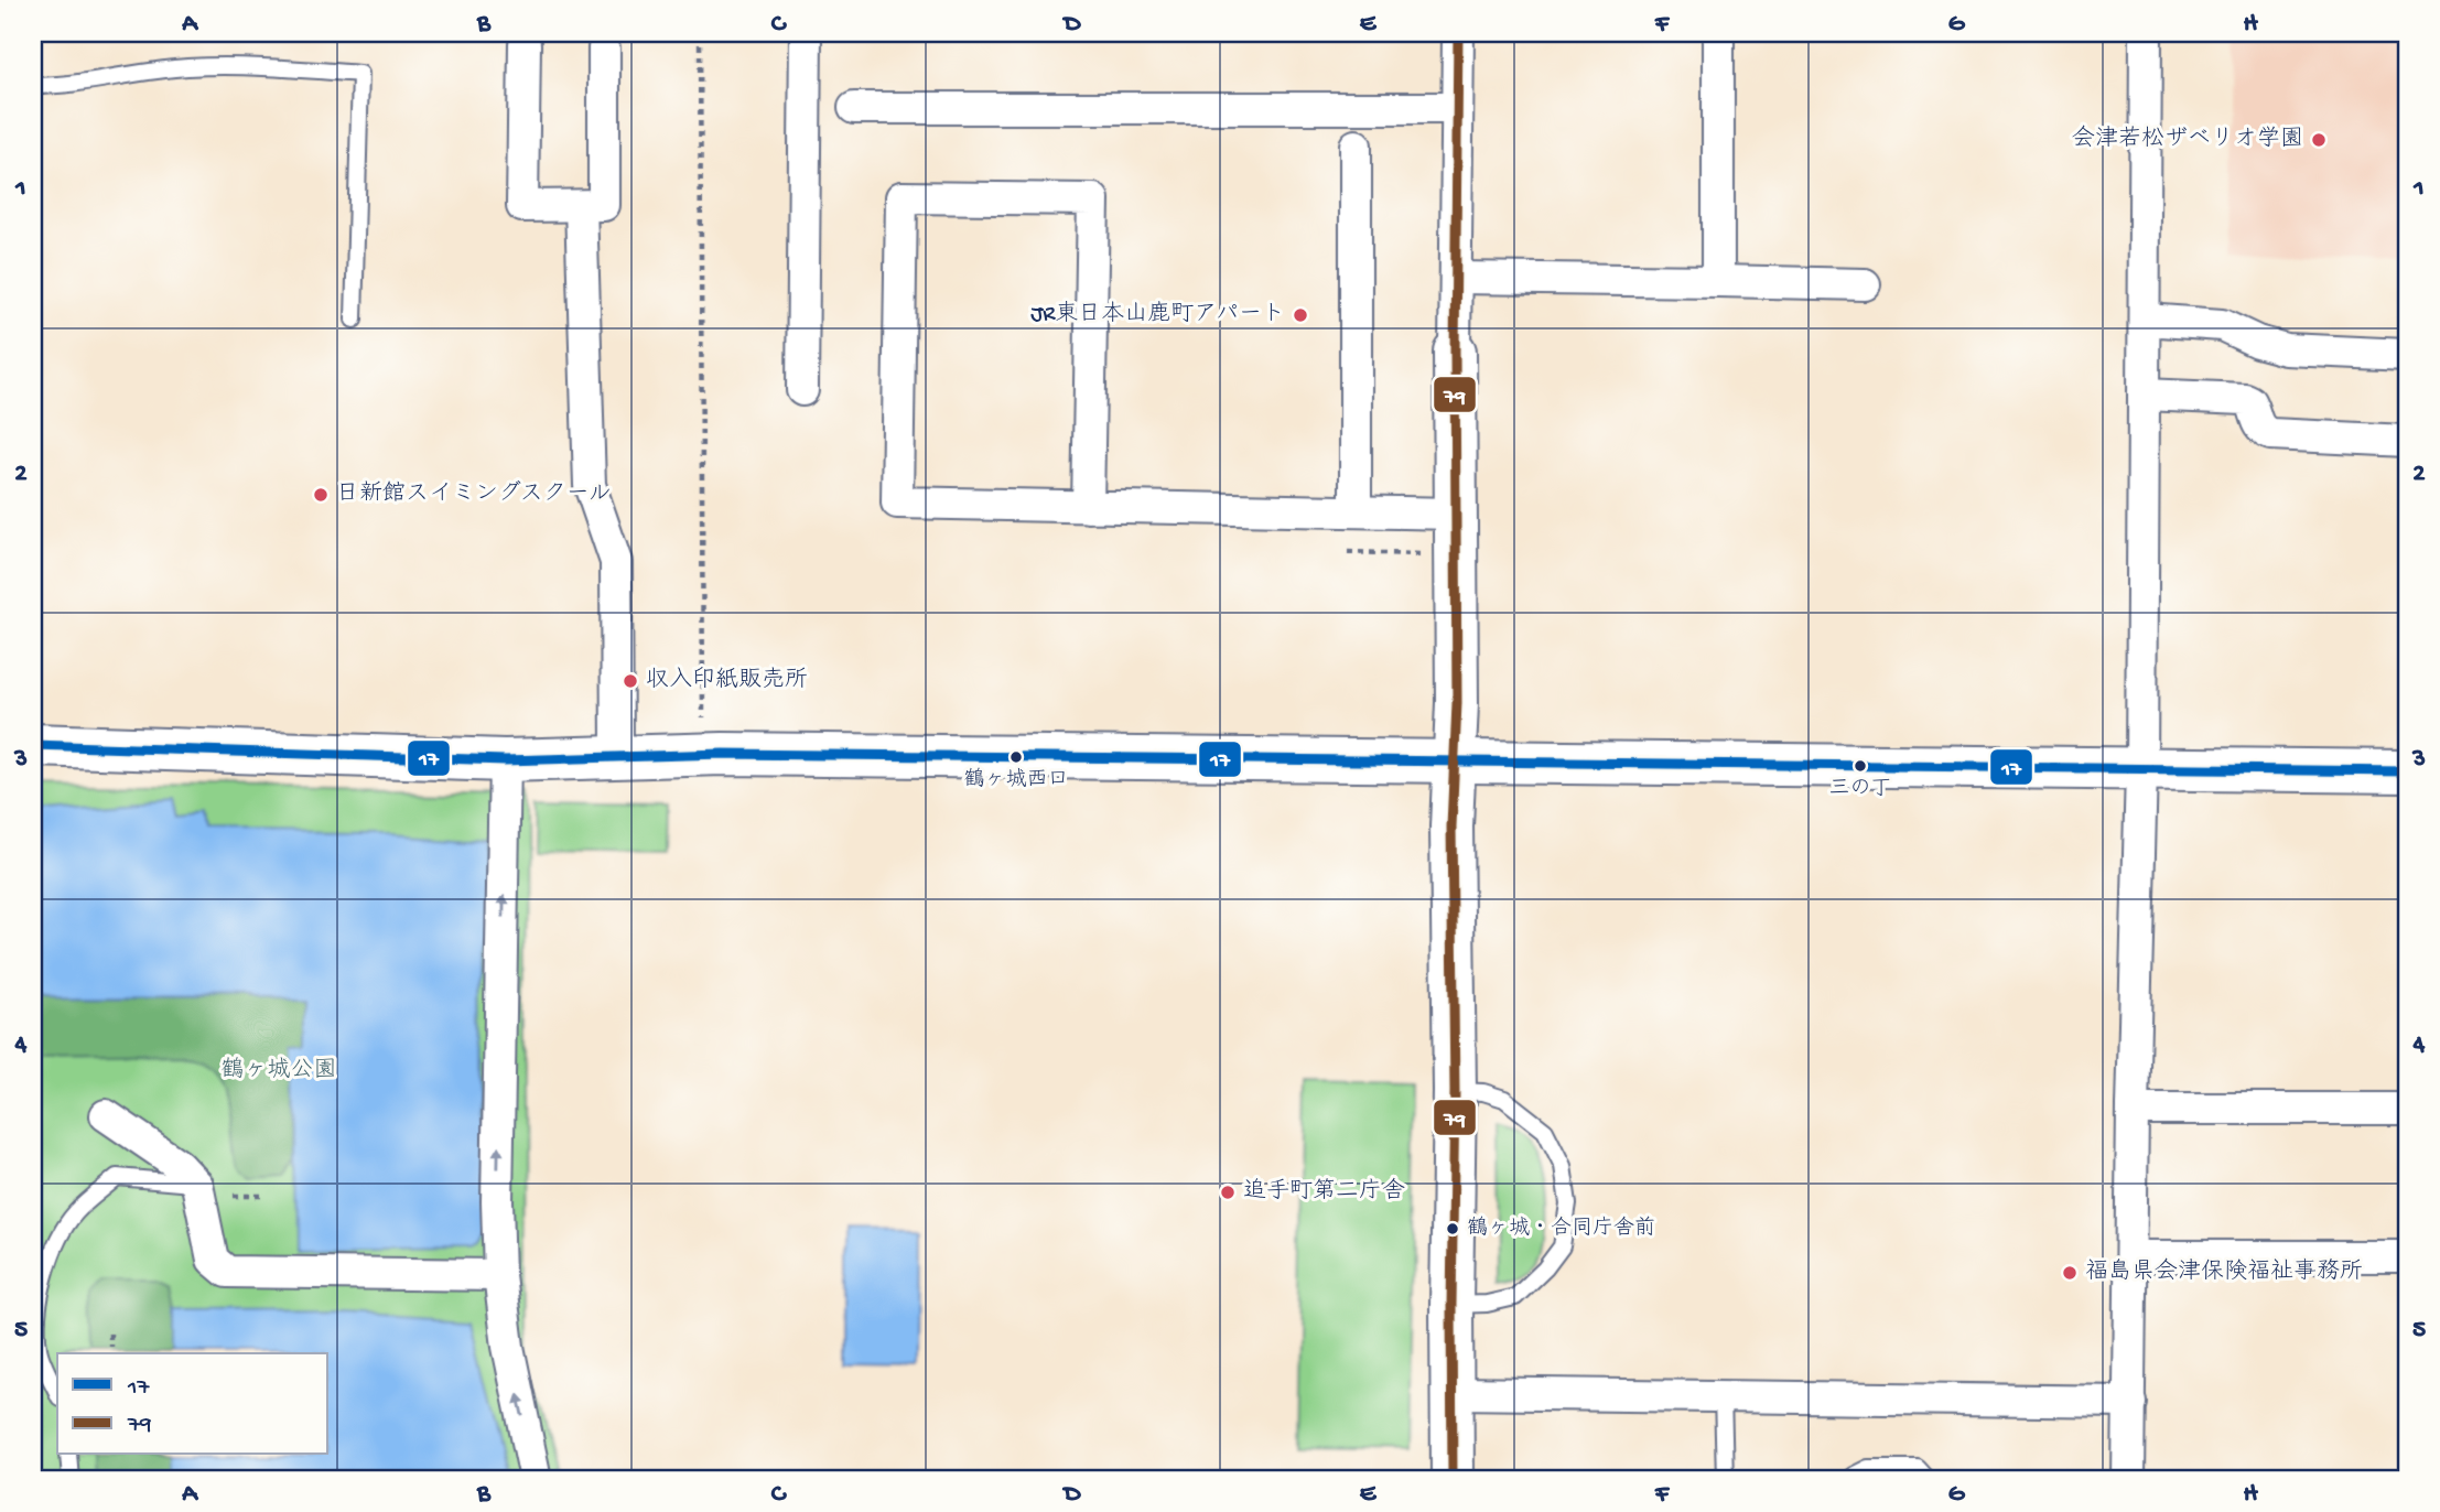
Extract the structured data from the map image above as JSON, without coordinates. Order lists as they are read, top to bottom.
{
  "parks": ["鶴ヶ城公園"],
  "places": [
    "会津若松ザベリオ学園",
    "JR東日本山鹿町アパート",
    "日新館スイミングスクール",
    "収入印紙販売所",
    "鶴ヶ城西口",
    "三の丁",
    "追手町第二庁舎",
    "鶴ヶ城・合同庁舎前",
    "福島県会津保険福祉事務所"
  ],
  "lines": ["transit line 79", "transit line 17"],
  "legend": ["17", "79"],
  "grid": {
    "columns": [
      "A",
      "B",
      "C",
      "D",
      "E",
      "F",
      "G",
      "H"
    ],
    "rows": [
      "1",
      "2",
      "3",
      "4",
      "5"
    ]
  }
}
